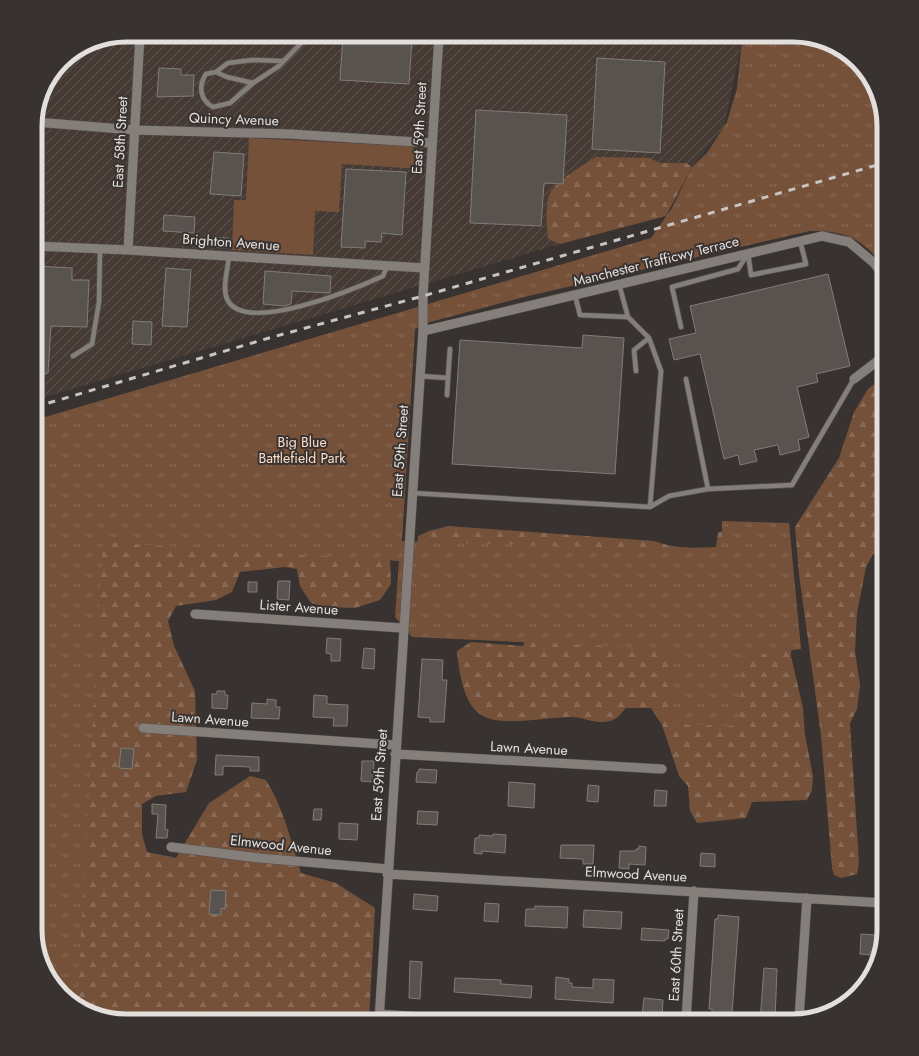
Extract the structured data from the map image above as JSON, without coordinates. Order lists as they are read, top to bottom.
{
  "streets": {
    "street": [
      "Quincy Avenue",
      "East 59th Street",
      "East 58th Street",
      "Brighton Avenue",
      "Manchester Trafficwy Terrace",
      "Lister Avenue",
      "Lawn Avenue",
      "Elmwood Avenue",
      "East 60th Street"
    ]
  },
  "crossings": [
    ["Quincy Avenue", "East 59th Street"],
    ["Quincy Avenue", "East 58th Street"],
    ["East 59th Street", "Brighton Avenue"],
    ["East 59th Street", "Manchester Trafficwy Terrace"],
    ["East 59th Street", "Lister Avenue"],
    ["East 59th Street", "Lawn Avenue"],
    ["East 59th Street", "Elmwood Avenue"],
    ["East 58th Street", "Brighton Avenue"],
    ["Elmwood Avenue", "East 60th Street"]
  ],
  "parks": ["Big Blue Battlefield Park"]
}
